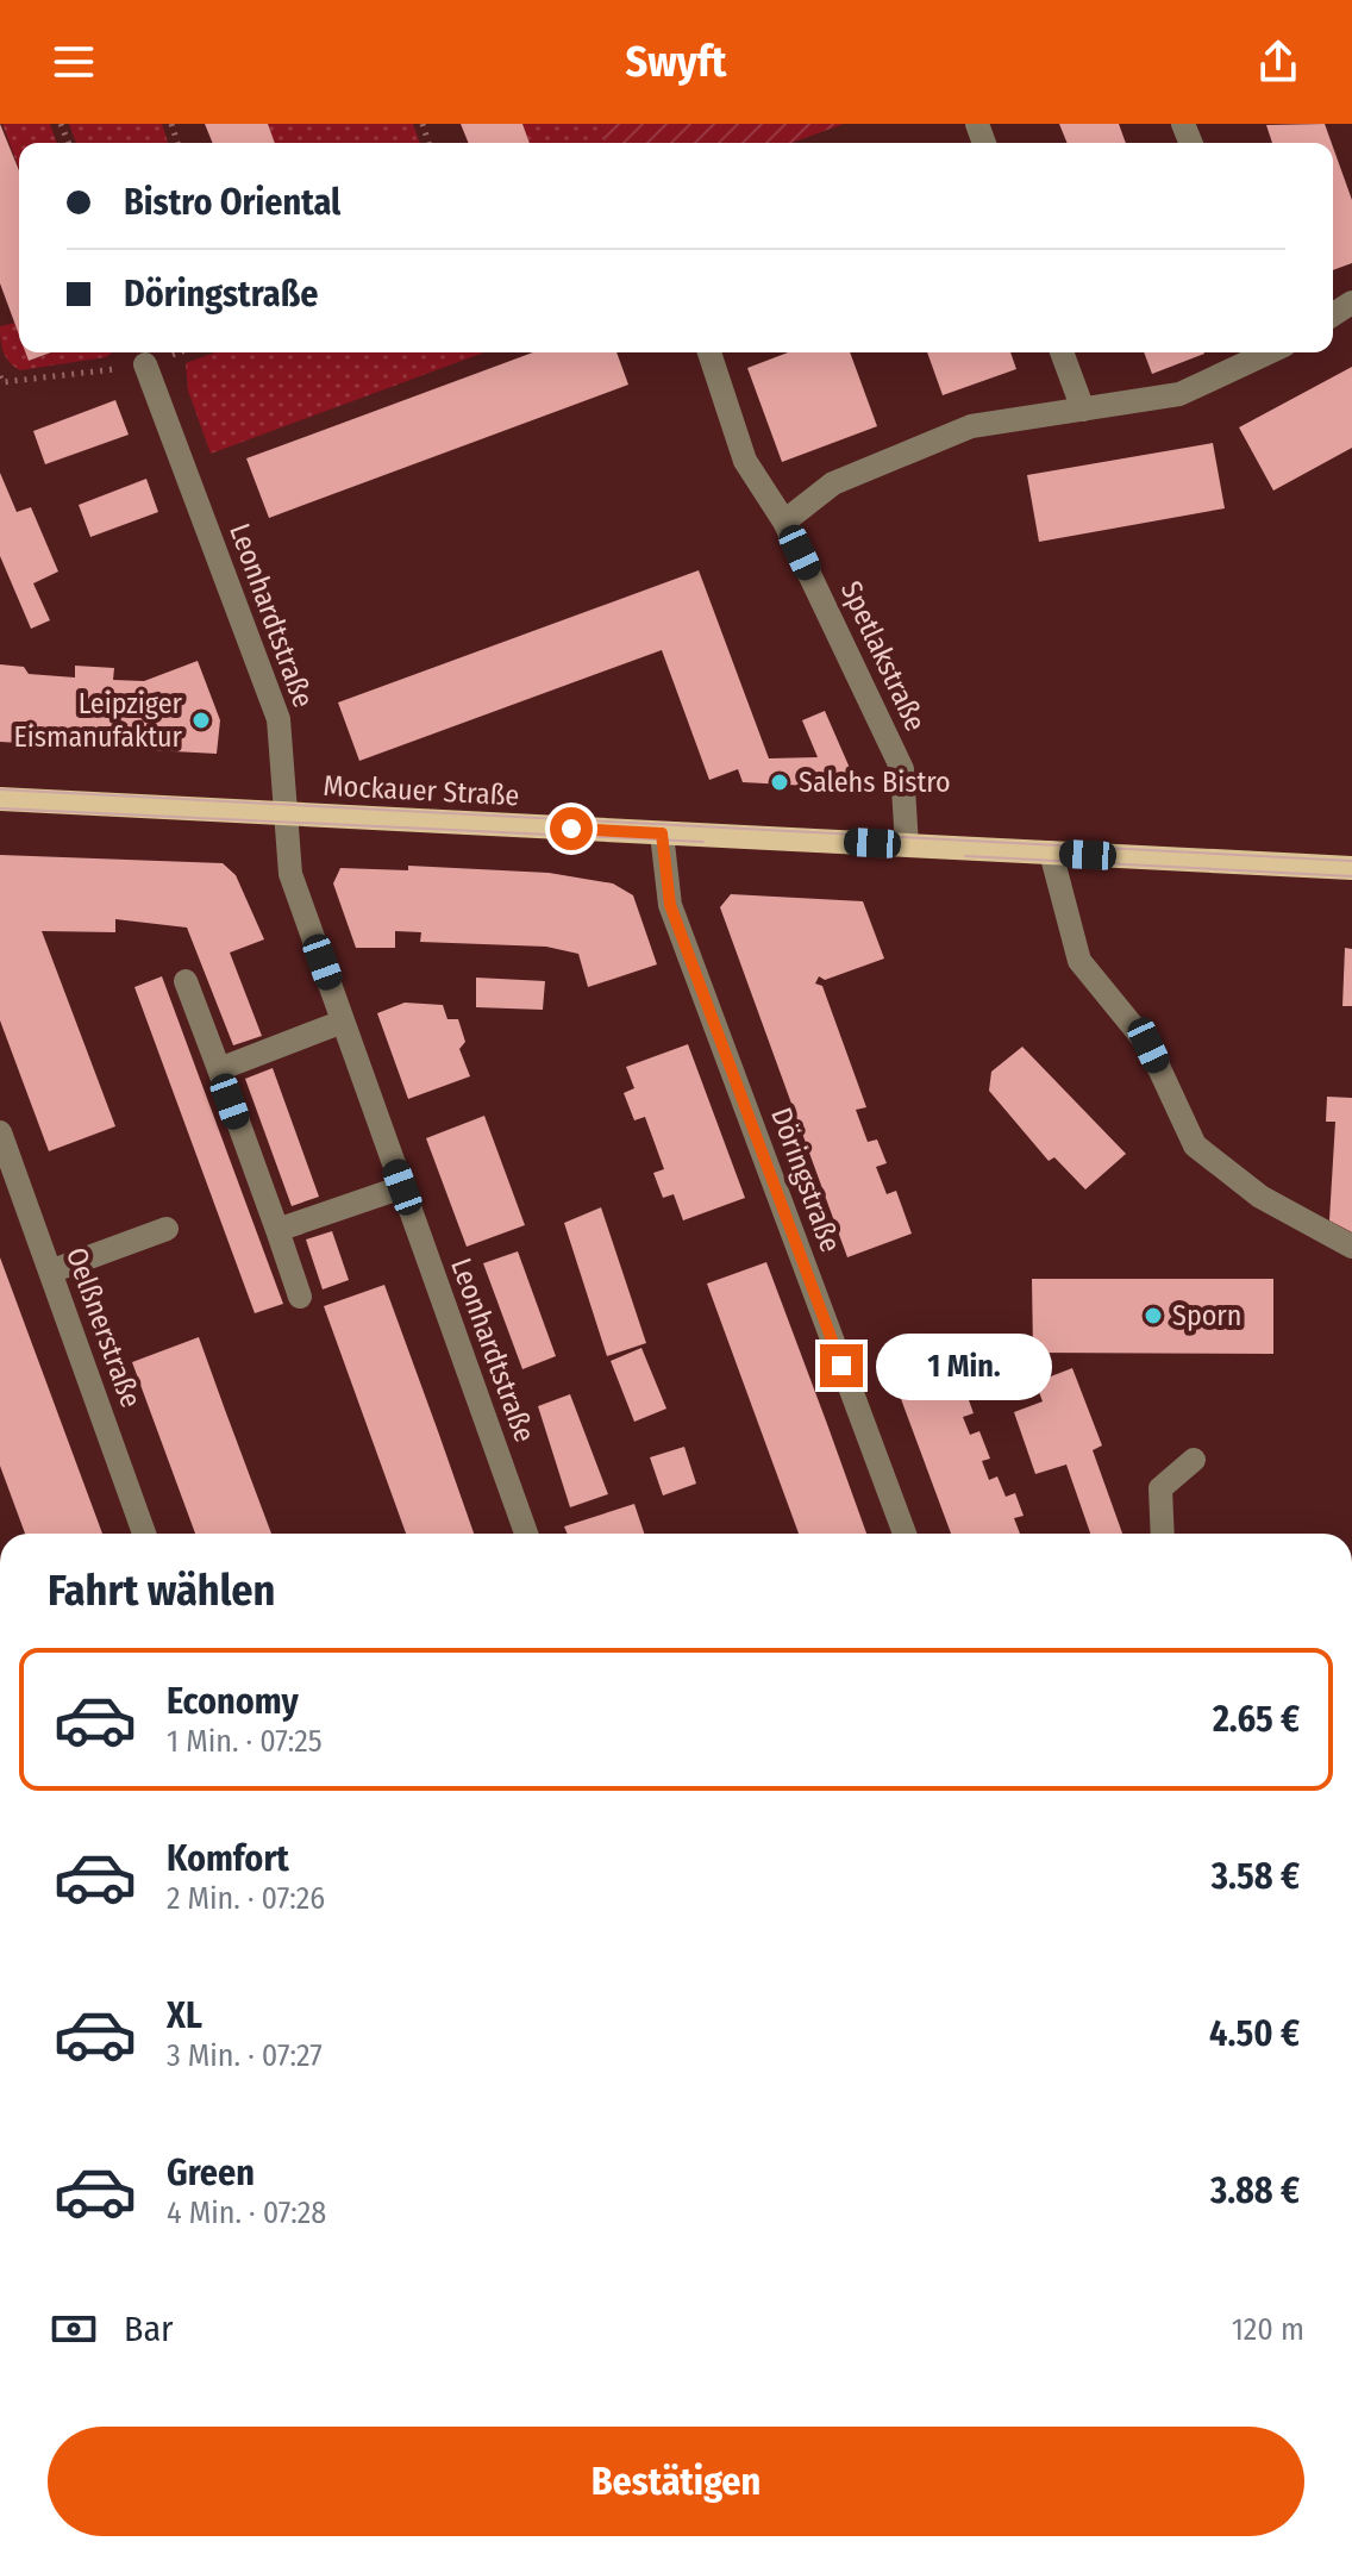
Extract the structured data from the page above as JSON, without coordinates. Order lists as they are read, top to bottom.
{
  "streets": {
    "main road": ["Mockauer Straße"],
    "street": [
      "Leonhardtstraße",
      "Spetlakstraße",
      "Döringstraße",
      "Oelßnerstraße"
    ]
  },
  "crossings": [
    ["Leonhardtstraße", "Mockauer Straße"],
    ["Spetlakstraße", "Mockauer Straße"],
    ["Mockauer Straße", "Döringstraße"]
  ],
  "places": ["Leipziger Eismanufaktur", "Salehs Bistro", "Sporn"],
  "page": {
    "header": "Swyft",
    "banner": ["Bistro Oriental", "Döringstraße"],
    "bubble": "1 Min.",
    "heading": "Fahrt wählen",
    "list": [
      {
        "name": "Economy",
        "note": "1 Min. · 07:25",
        "value": "2.65 €"
      },
      {
        "name": "Komfort",
        "note": "2 Min. · 07:26",
        "value": "3.58 €"
      },
      {
        "name": "XL",
        "note": "3 Min. · 07:27",
        "value": "4.50 €"
      },
      {
        "name": "Green",
        "note": "4 Min. · 07:28",
        "value": "3.88 €"
      }
    ],
    "pay": ["Bar", "120 m"],
    "buttons": "Bestätigen"
  }
}
